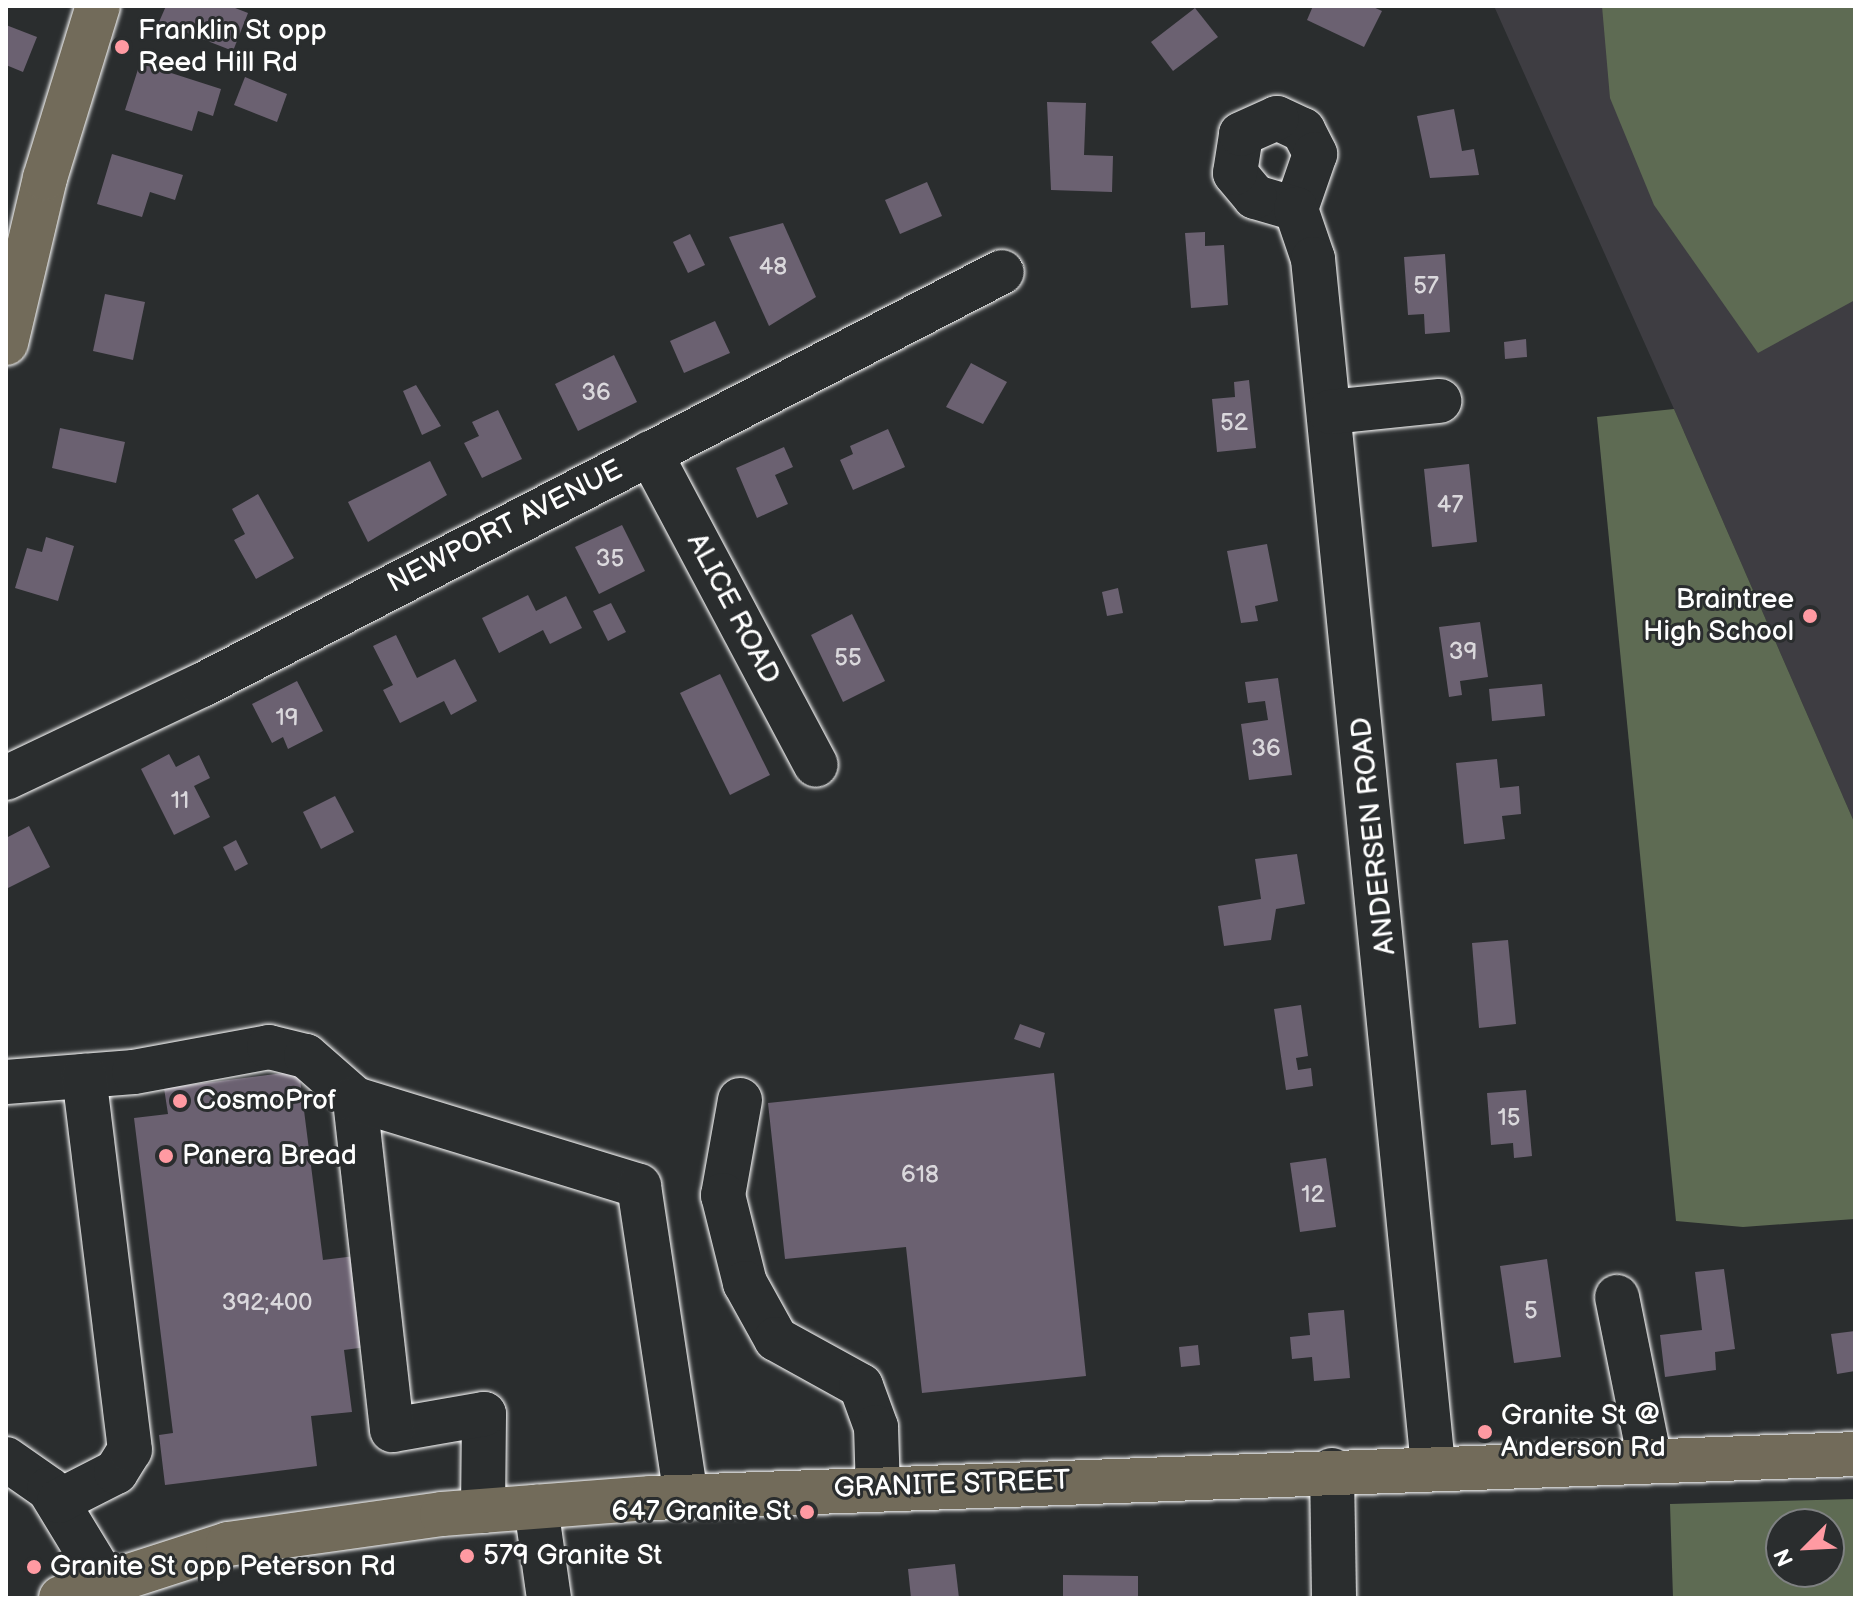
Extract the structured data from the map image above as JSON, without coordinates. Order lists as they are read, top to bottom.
{
  "streets": {
    "main road": ["GRANITE STREET"],
    "street": ["NEWPORT AVENUE", "ALICE ROAD", "ANDERSEN ROAD"]
  },
  "crossings": [
    ["NEWPORT AVENUE", "ALICE ROAD"],
    ["ANDERSEN ROAD", "GRANITE STREET"]
  ],
  "places": [
    "Franklin St opp Reed Hill Rd",
    "Braintree High School",
    "CosmoProf",
    "Panera Bread",
    "Granite St @ Anderson Rd",
    "647 Granite St",
    "579 Granite St",
    "Granite St opp Peterson Rd"
  ],
  "house_numbers": [
    "48",
    "57",
    "36",
    "52",
    "47",
    "35",
    "39",
    "55",
    "19",
    "36",
    "11",
    "15",
    "618",
    "12",
    "392;400",
    "5"
  ],
  "north": "bottom left"
}
